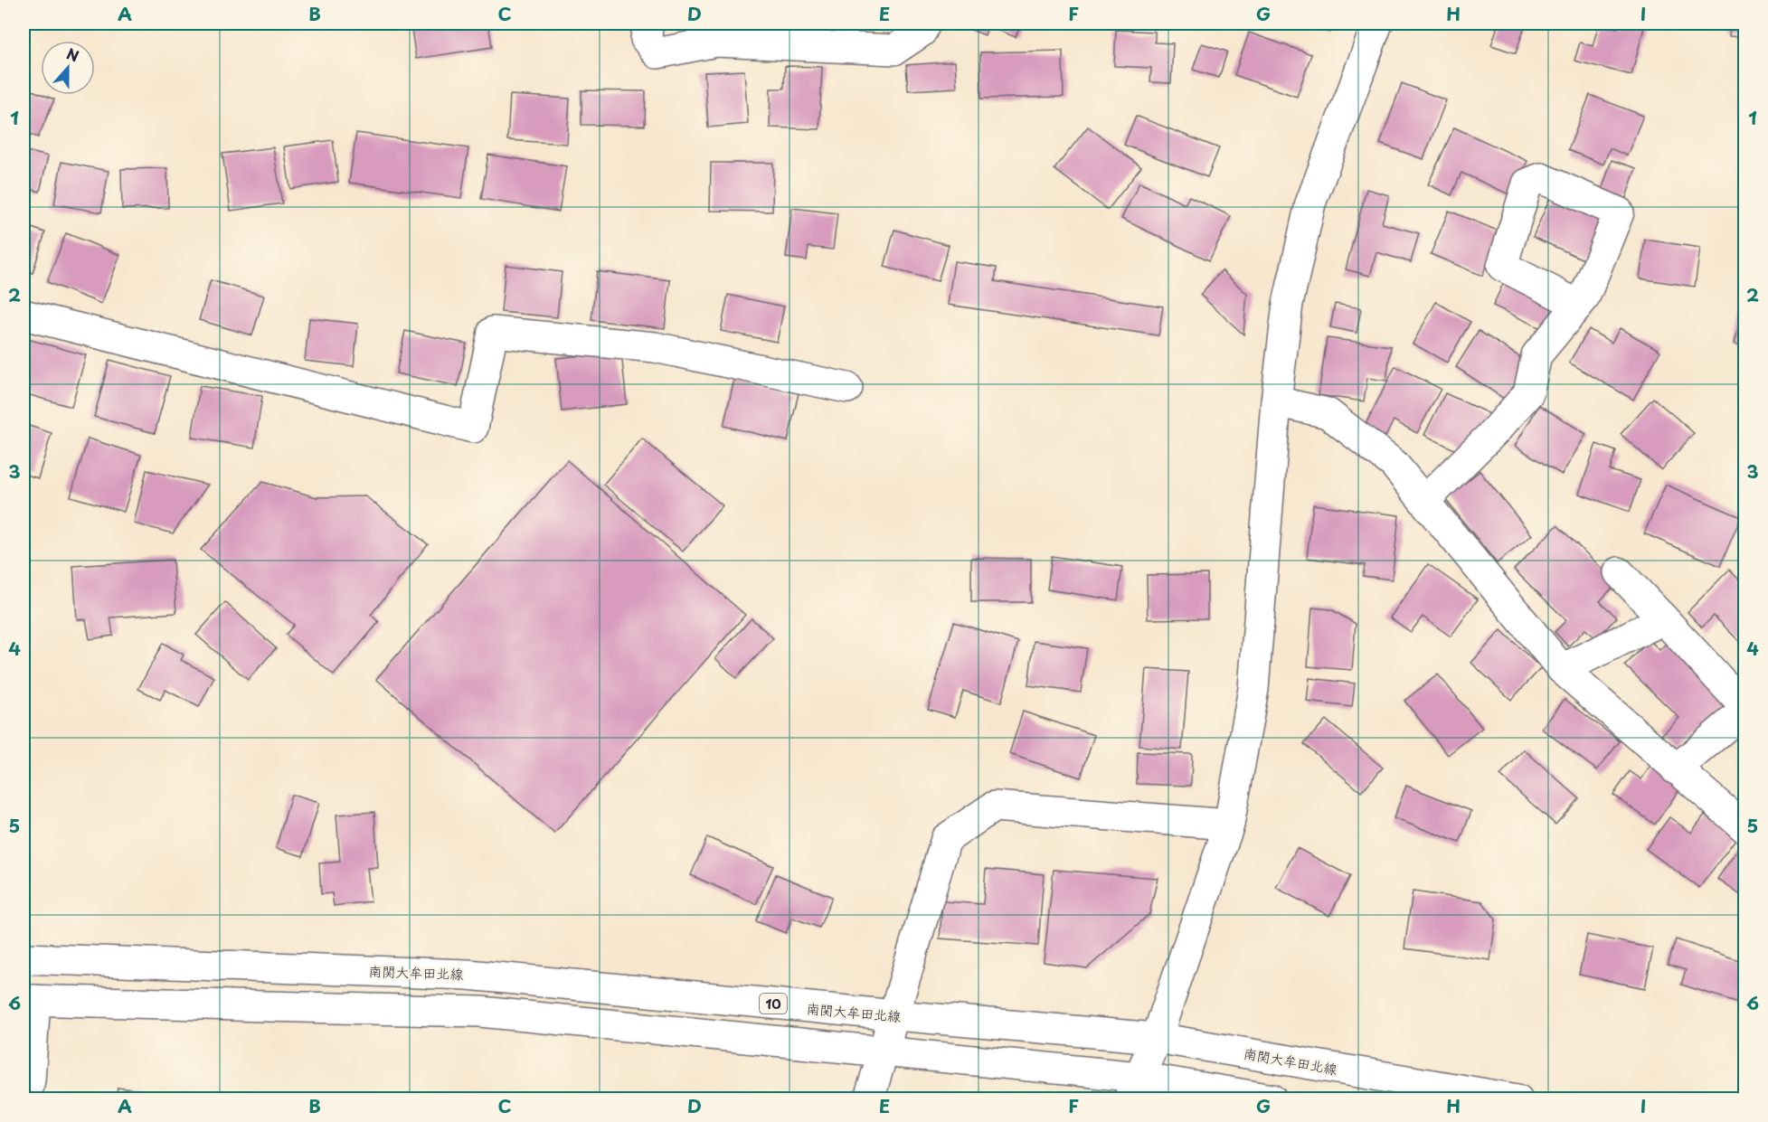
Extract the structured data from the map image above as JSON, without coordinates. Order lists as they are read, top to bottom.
{
  "streets": {
    "street": ["南関大牟田北線", "10"]
  },
  "north": "top",
  "grid": {
    "columns": [
      "A",
      "B",
      "C",
      "D",
      "E",
      "F",
      "G",
      "H",
      "I"
    ],
    "rows": [
      "1",
      "2",
      "3",
      "4",
      "5",
      "6"
    ]
  }
}
